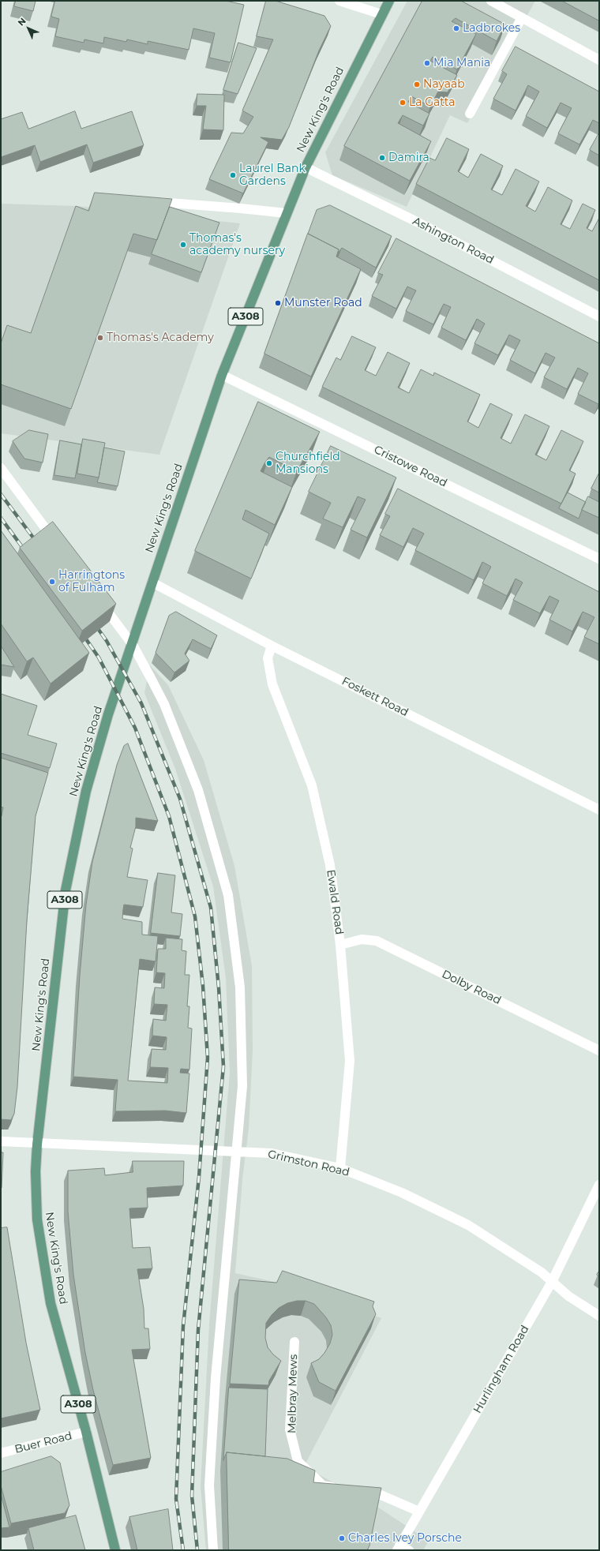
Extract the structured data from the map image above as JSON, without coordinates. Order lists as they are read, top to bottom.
{
  "streets": {
    "main road": ["New King's Road", "A308"],
    "street": [
      "Ashington Road",
      "Cristowe Road",
      "Foskett Road",
      "Ewald Road",
      "Dolby Road",
      "Grimston Road",
      "Hurlingham Road",
      "Melbray Mews",
      "Buer Road"
    ]
  },
  "crossings": [
    ["New King's Road", "Ashington Road"],
    ["New King's Road", "Cristowe Road"],
    ["New King's Road", "Foskett Road"],
    ["New King's Road", "Grimston Road"],
    ["New King's Road", "Buer Road"],
    ["Foskett Road", "Ewald Road"],
    ["Ewald Road", "Dolby Road"],
    ["Ewald Road", "Grimston Road"],
    ["Grimston Road", "Hurlingham Road"]
  ],
  "places": [
    "Ladbrokes",
    "Mia Mania",
    "Nayaab",
    "La Gatta",
    "Damira",
    "Laurel Bank Gardens",
    "Thomas's academy nursery",
    "Munster Road",
    "Thomas's Academy",
    "Churchfield Mansions",
    "Harringtons of Fulham",
    "Charles Ivey Porsche"
  ],
  "north": "top left"
}
